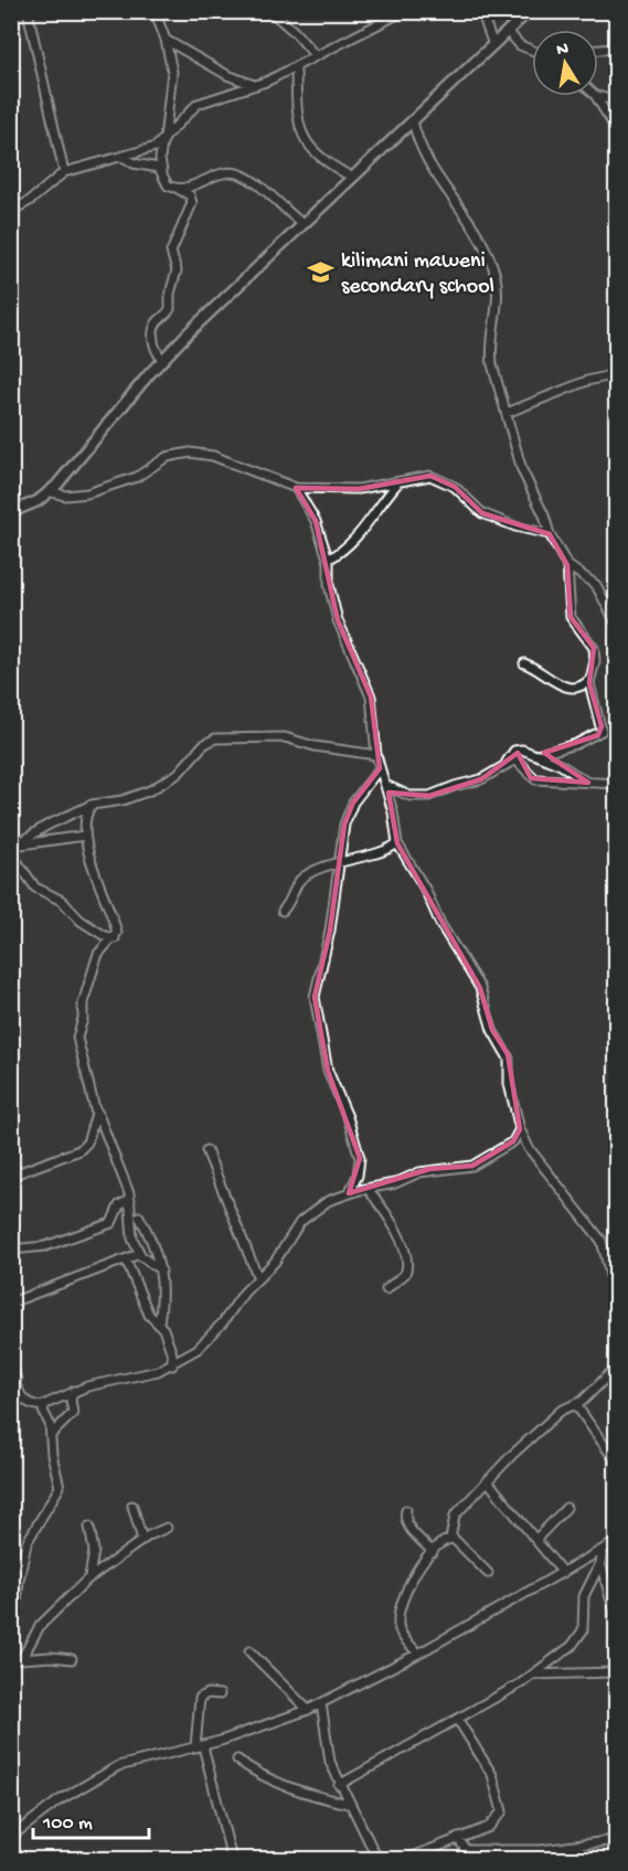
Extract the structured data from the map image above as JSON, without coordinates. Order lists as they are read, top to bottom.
{
  "places": {
    "school or university": ["kilimani maweni secondary school"]
  },
  "scale_bar": "100 m",
  "north": "top"
}
